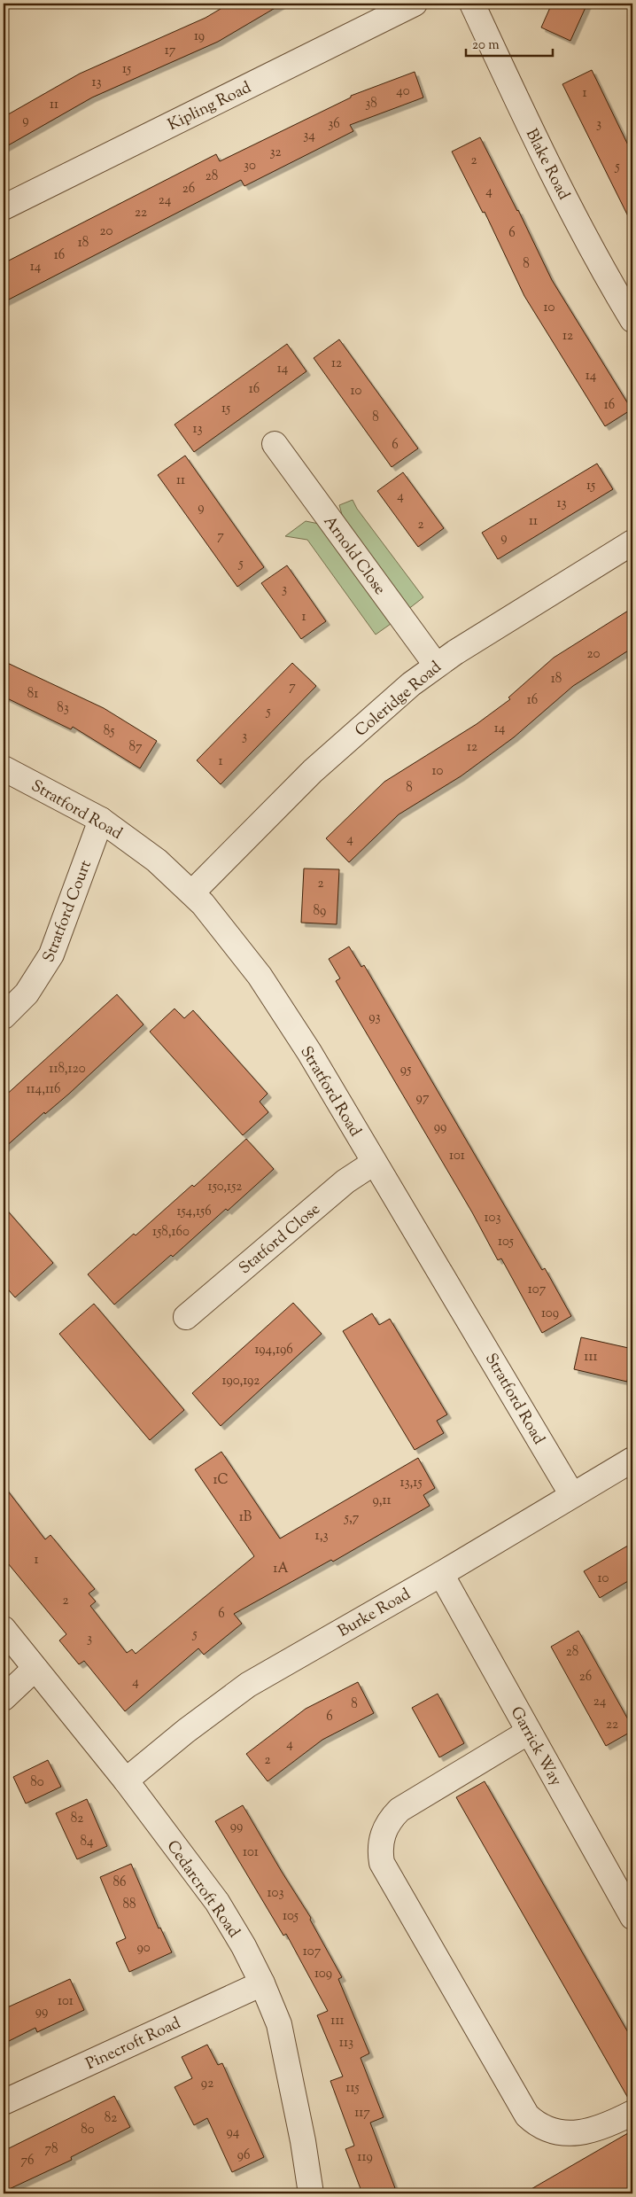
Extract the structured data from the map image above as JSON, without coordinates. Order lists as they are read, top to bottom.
{
  "streets": {
    "street": [
      "Kipling Road",
      "Blake Road",
      "Arnold Close",
      "Coleridge Road",
      "Stratford Road",
      "Stratford Court",
      "Statford Close",
      "Burke Road",
      "Garrick Way",
      "Cedarcroft Road",
      "Pinecroft Road"
    ]
  },
  "crossings": [
    ["Arnold Close", "Coleridge Road"],
    ["Coleridge Road", "Stratford Road"],
    ["Stratford Road", "Stratford Court"],
    ["Stratford Road", "Statford Close"],
    ["Stratford Road", "Burke Road"],
    ["Burke Road", "Garrick Way"],
    ["Burke Road", "Cedarcroft Road"],
    ["Cedarcroft Road", "Pinecroft Road"]
  ],
  "house_numbers": [
    "19",
    "17",
    "15",
    "13",
    "40",
    "1",
    "38",
    "11",
    "9",
    "36",
    "3",
    "34",
    "32",
    "2",
    "30",
    "5",
    "28",
    "26",
    "4",
    "24",
    "22",
    "20",
    "6",
    "18",
    "16",
    "8",
    "14",
    "10",
    "12",
    "12",
    "14",
    "14",
    "16",
    "10",
    "16",
    "15",
    "8",
    "13",
    "6",
    "11",
    "15",
    "4",
    "13",
    "9",
    "11",
    "2",
    "7",
    "9",
    "5",
    "3",
    "1",
    "20",
    "18",
    "7",
    "81",
    "16",
    "83",
    "5",
    "14",
    "85",
    "3",
    "87",
    "12",
    "1",
    "10",
    "8",
    "4",
    "2",
    "89",
    "93",
    "118,120",
    "95",
    "114,116",
    "97",
    "99",
    "101",
    "150,152",
    "154,156",
    "103",
    "158,160",
    "105",
    "107",
    "109",
    "194,196",
    "111",
    "190,192",
    "1C",
    "13,15",
    "9,11",
    "1B",
    "5,7",
    "1,3",
    "1",
    "1A",
    "10",
    "2",
    "6",
    "5",
    "3",
    "28",
    "26",
    "4",
    "24",
    "8",
    "6",
    "22",
    "4",
    "2",
    "80",
    "82",
    "99",
    "84",
    "101",
    "86",
    "103",
    "88",
    "105",
    "90",
    "107",
    "109",
    "101",
    "99",
    "111",
    "113",
    "92",
    "115",
    "117",
    "82",
    "80",
    "94",
    "78",
    "96",
    "119",
    "76"
  ],
  "scale_bar": "20 m"
}
